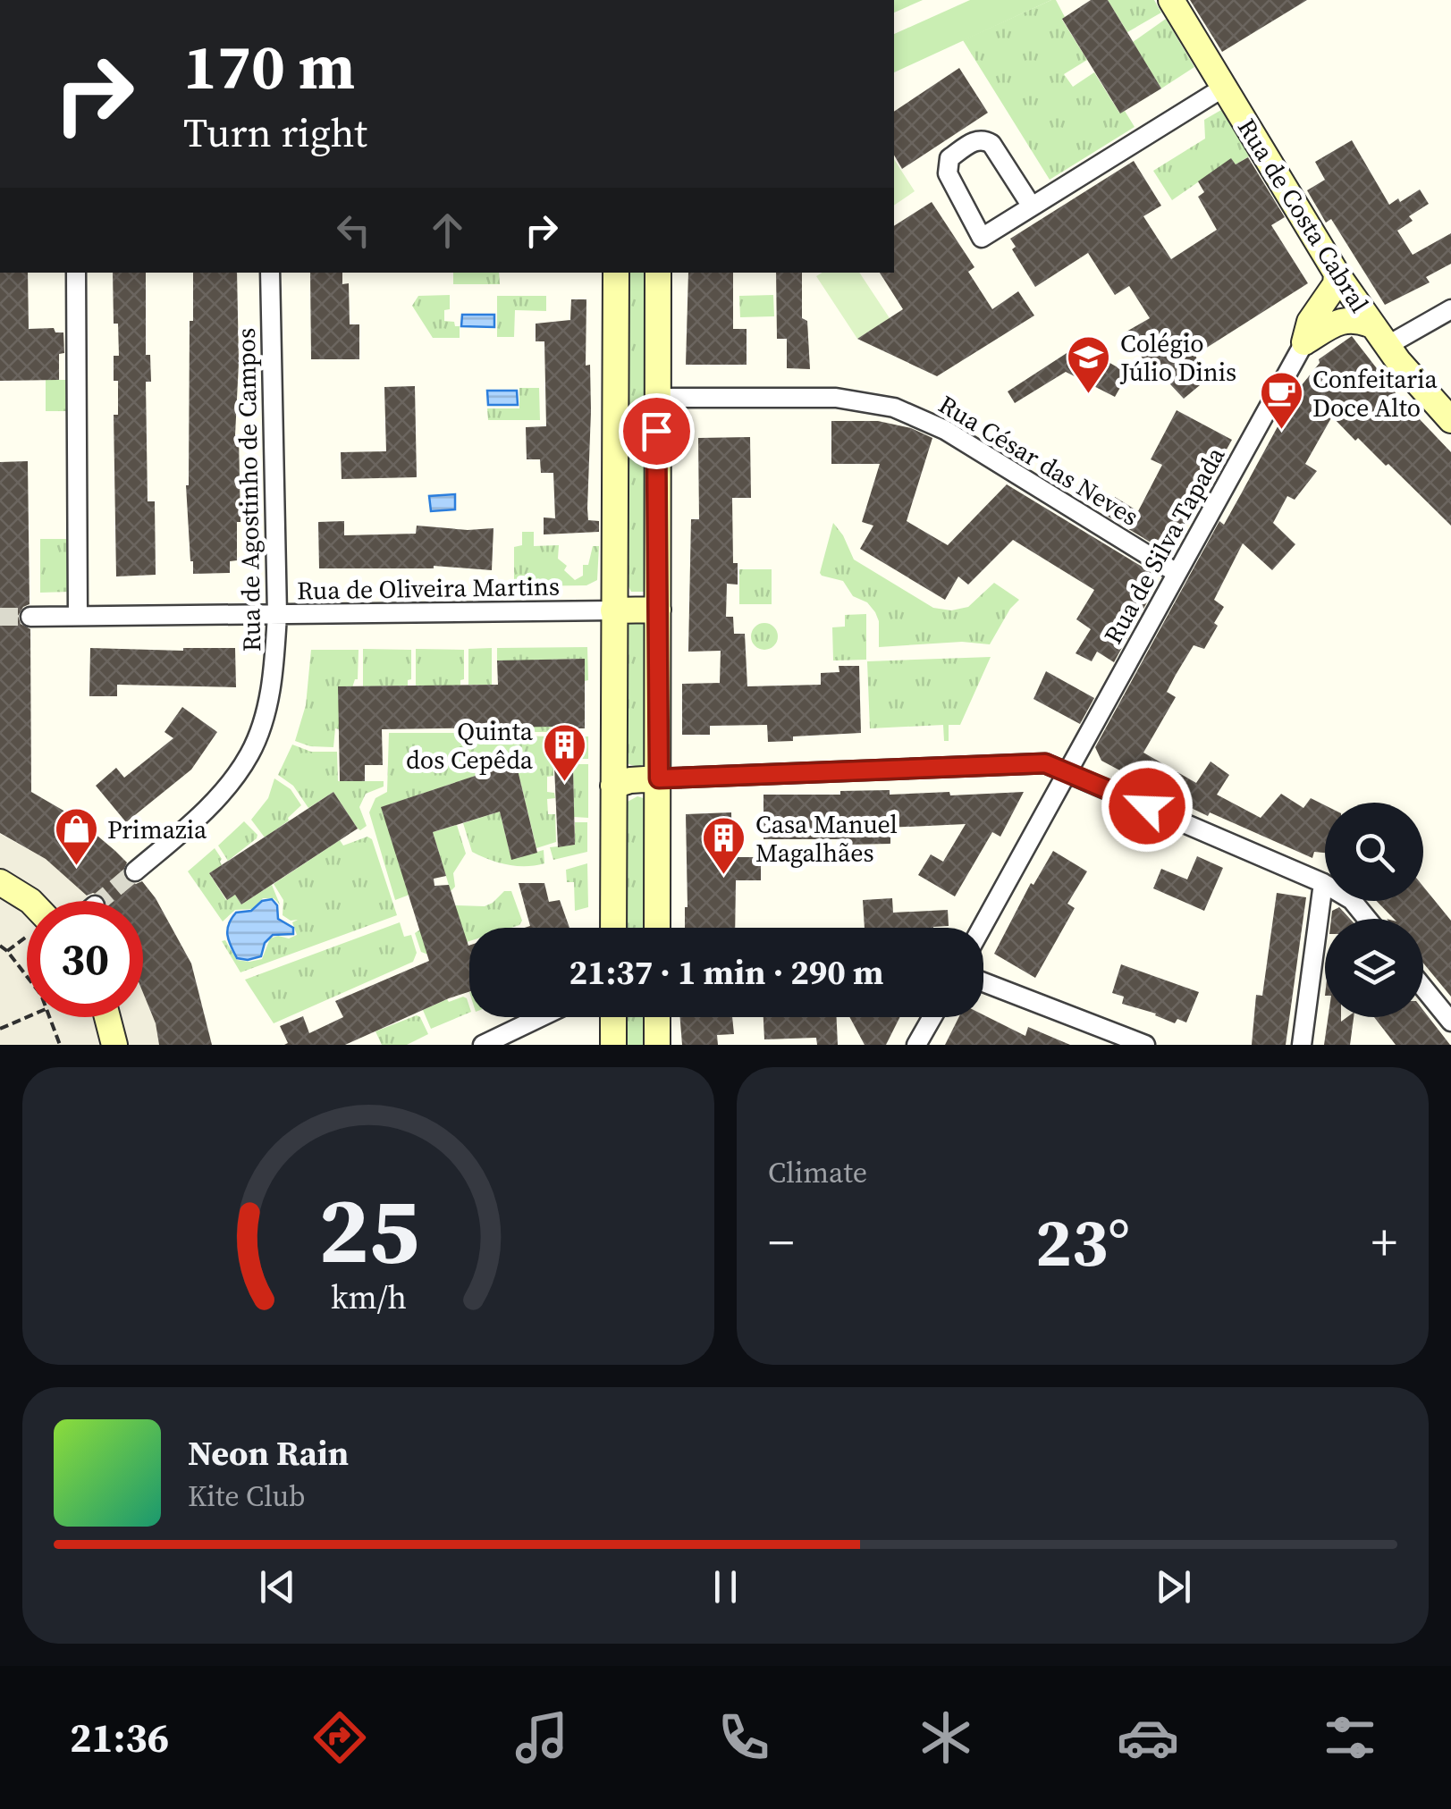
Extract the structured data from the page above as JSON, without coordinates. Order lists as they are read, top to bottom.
{
  "streets": {
    "main road": ["Rua de Costa Cabral"],
    "street": [
      "Rua César das Neves",
      "Rua de Agostinho de Campos",
      "Rua de Silva Tapada",
      "Rua de Oliveira Martins"
    ]
  },
  "crossings": [
    ["Rua César das Neves", "Rua de Silva Tapada"],
    ["Rua de Agostinho de Campos", "Rua de Oliveira Martins"]
  ],
  "places": {
    "school or university": ["Colégio Júlio Dinis"],
    "cafe": ["Confeitaria Doce Alto"],
    "building": ["Quinta dos Cepêda", "Casa Manuel Magalhães"],
    "shop": ["Primazia"]
  },
  "page": {
    "turn": ["170 m", "Turn right"],
    "limit": "30",
    "trip": "21:37 · 1 min · 290 m",
    "tile": "Climate",
    "heat": ["−", "23°", "+"],
    "song": ["Neon Rain", "Kite Club"],
    "tabs": "21:36",
    "gauge": ["25", "km/h"]
  }
}
